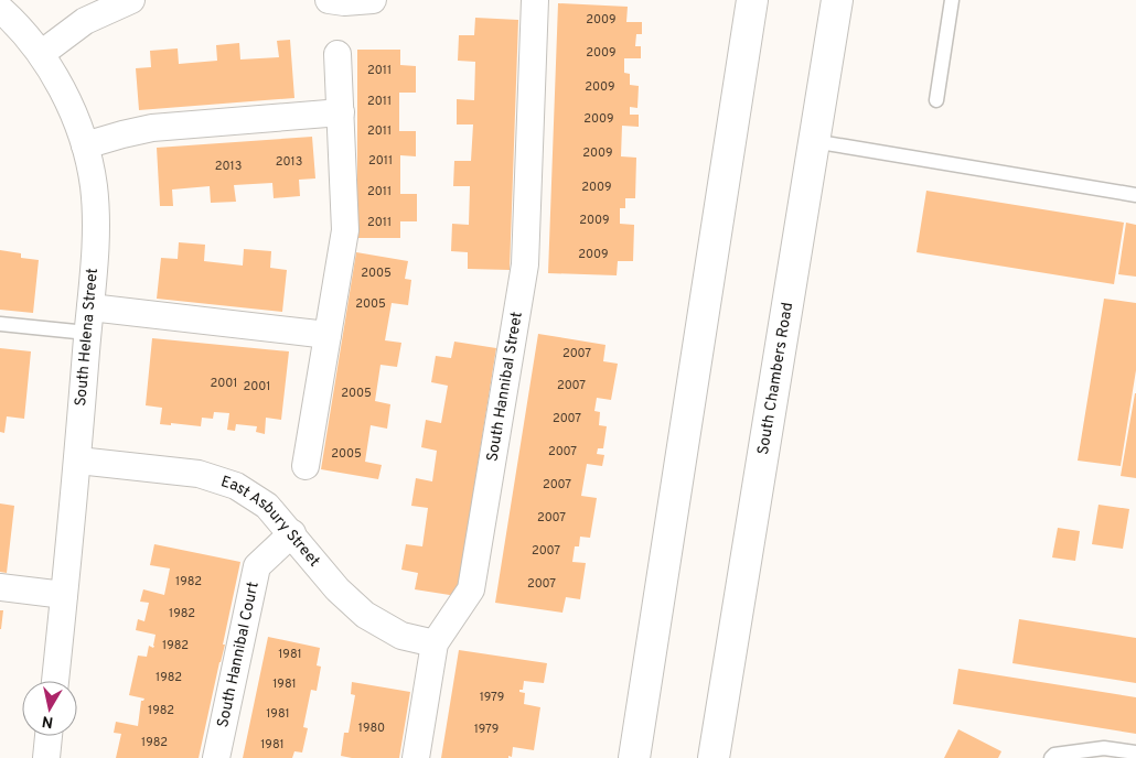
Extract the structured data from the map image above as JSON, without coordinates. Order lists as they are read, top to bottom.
{
  "streets": {
    "main road": ["South Chambers Road"],
    "street": [
      "South Helena Street",
      "South Hannibal Street",
      "East Asbury Street",
      "South Hannibal Court"
    ]
  },
  "crossings": [
    ["South Helena Street", "East Asbury Street"],
    ["South Hannibal Street", "East Asbury Street"],
    ["East Asbury Street", "South Hannibal Court"]
  ],
  "house_numbers": [
    "2009",
    "2009",
    "2011",
    "2009",
    "2011",
    "2009",
    "2011",
    "2009",
    "2011",
    "2013",
    "2013",
    "2009",
    "2011",
    "2009",
    "2011",
    "2009",
    "2005",
    "2005",
    "2007",
    "2001",
    "2007",
    "2001",
    "2005",
    "2007",
    "2007",
    "2005",
    "2007",
    "2007",
    "2007",
    "1982",
    "2007",
    "1982",
    "1982",
    "1981",
    "1982",
    "1981",
    "1979",
    "1982",
    "1981",
    "1980",
    "1979",
    "1982",
    "1981"
  ],
  "north": "bottom"
}
